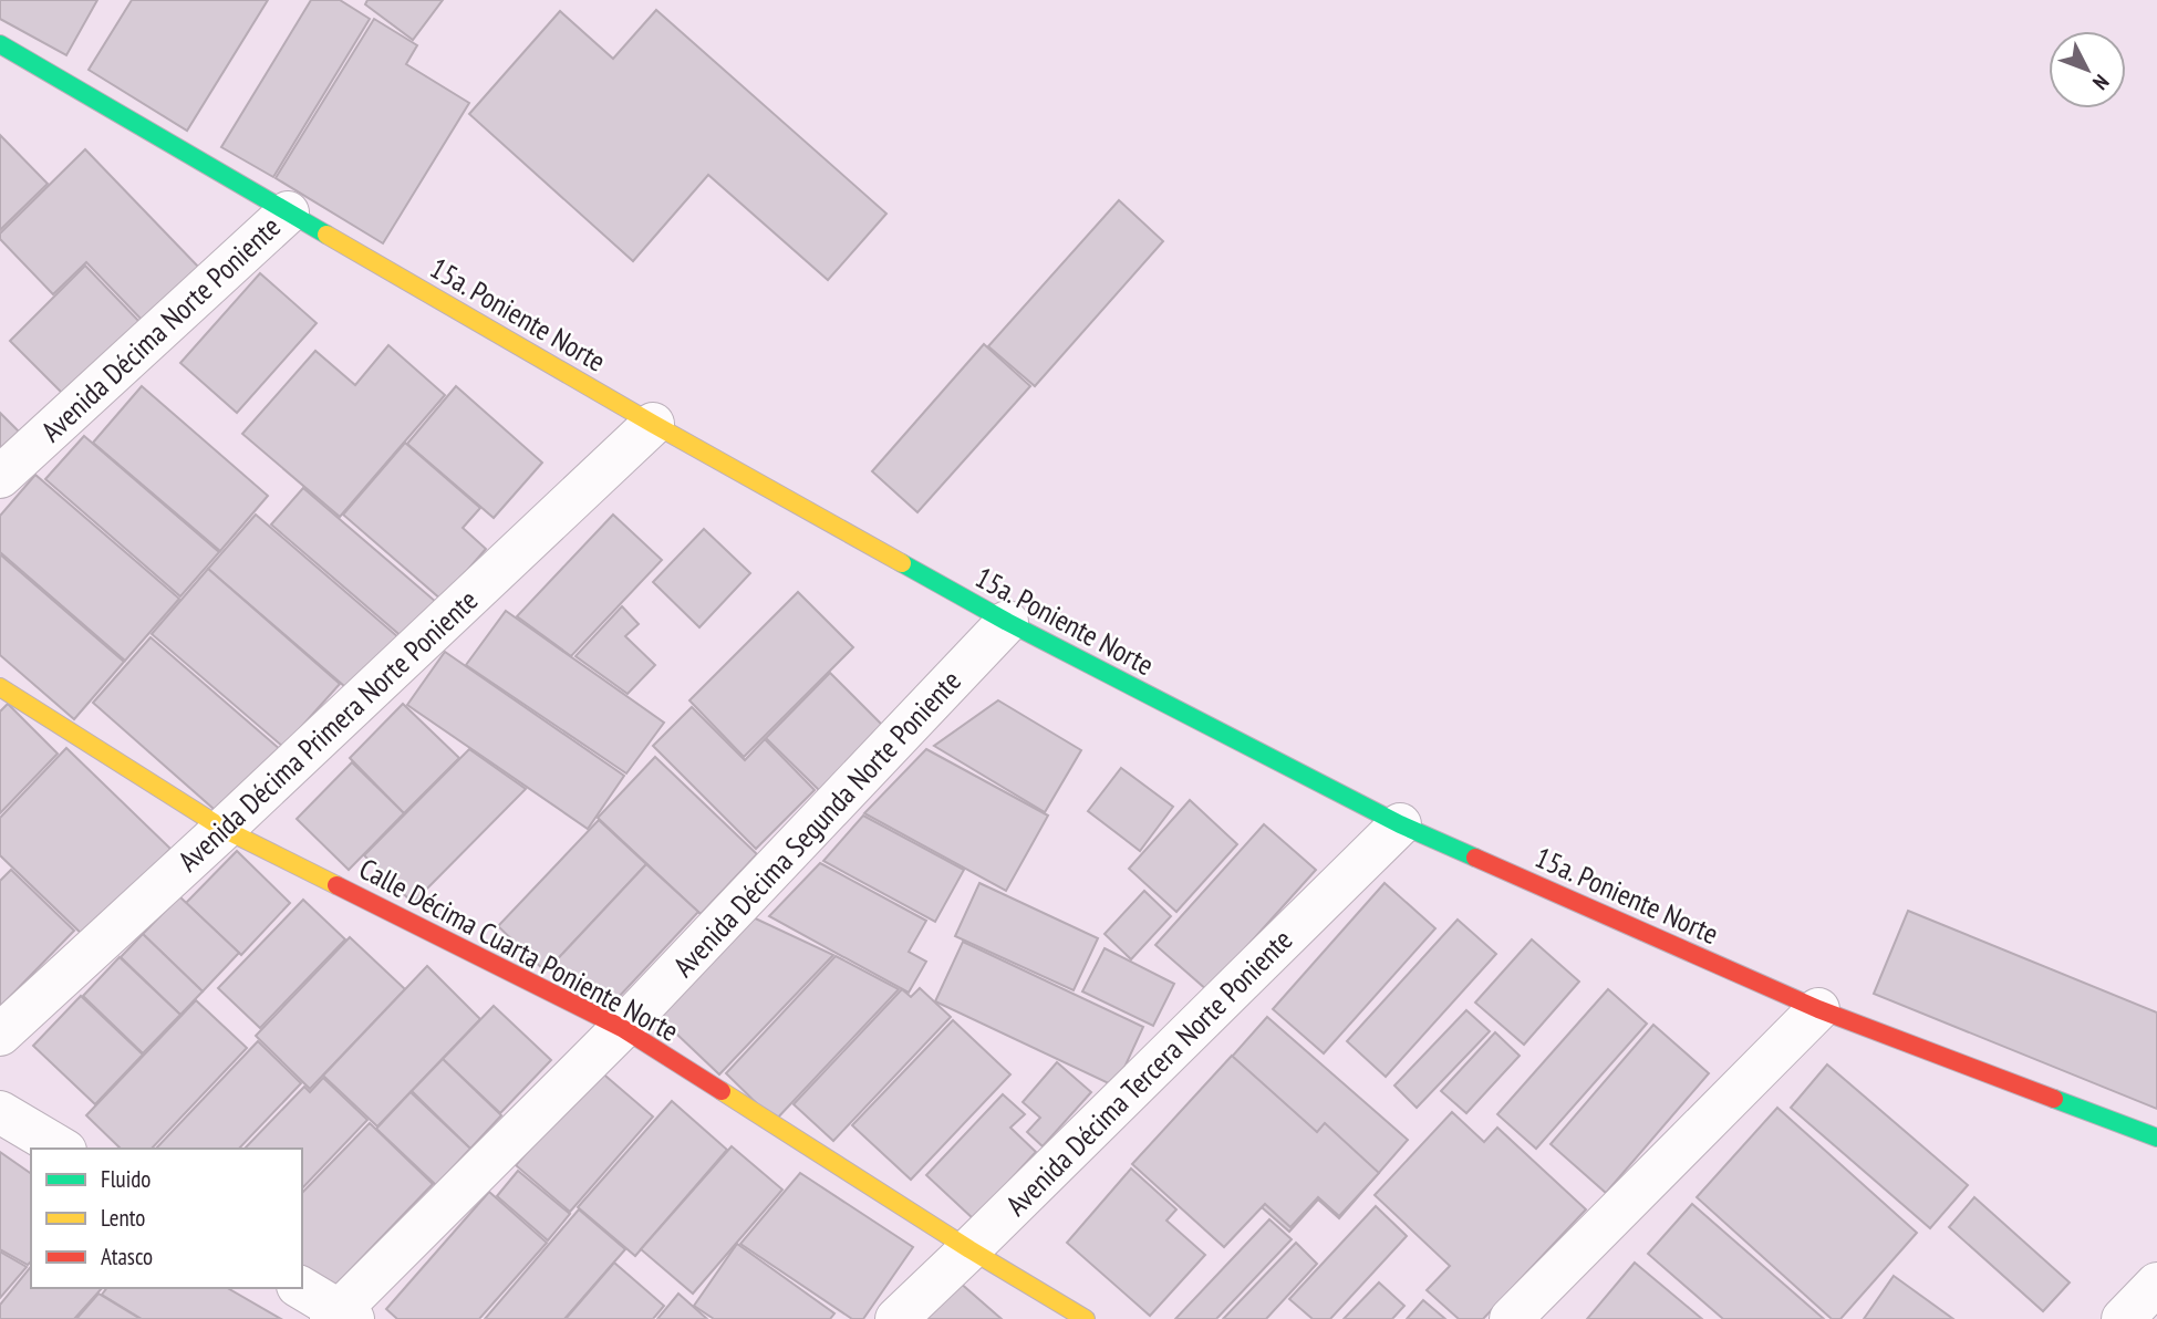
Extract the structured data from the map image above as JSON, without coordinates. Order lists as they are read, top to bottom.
{
  "streets": {
    "street": [
      "15a. Poniente Norte",
      "Avenida Décima Norte Poniente",
      "Avenida Décima Primera Norte Poniente",
      "Avenida Décima Segunda Norte Poniente",
      "Calle Décima Cuarta Poniente Norte",
      "Avenida Décima Tercera Norte Poniente"
    ]
  },
  "crossings": [
    ["15a. Poniente Norte", "Avenida Décima Norte Poniente"],
    ["15a. Poniente Norte", "Avenida Décima Primera Norte Poniente"],
    ["15a. Poniente Norte", "Avenida Décima Segunda Norte Poniente"],
    ["15a. Poniente Norte", "Avenida Décima Tercera Norte Poniente"],
    ["Avenida Décima Primera Norte Poniente", "Calle Décima Cuarta Poniente Norte"],
    ["Avenida Décima Segunda Norte Poniente", "Calle Décima Cuarta Poniente Norte"],
    ["Calle Décima Cuarta Poniente Norte", "Avenida Décima Tercera Norte Poniente"]
  ],
  "legend": ["Fluido", "Lento", "Atasco"],
  "north": "bottom right"
}
